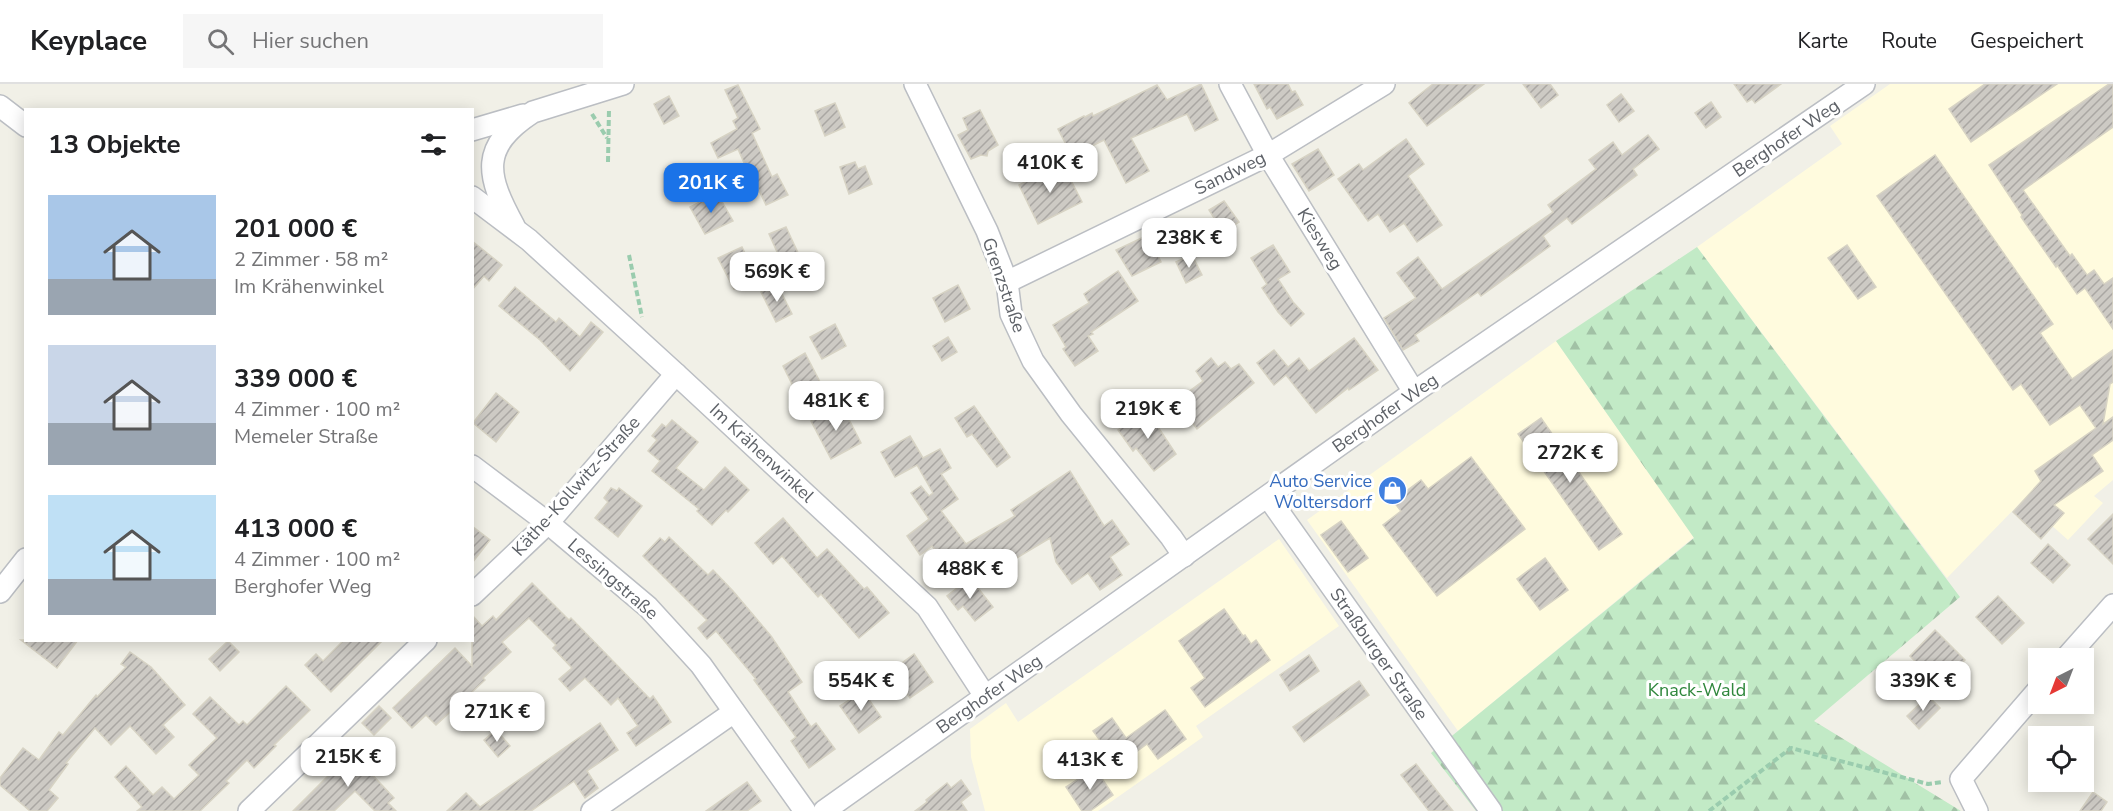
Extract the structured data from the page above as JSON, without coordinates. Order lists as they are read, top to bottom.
{
  "streets": {
    "street": [
      "Berghofer Weg",
      "Sandweg",
      "Kiesweg",
      "Grenzstraße",
      "Im Krähenwinkel",
      "Käthe-Kollwitz-Straße",
      "Lessingstraße",
      "Straßburger Straße"
    ]
  },
  "crossings": [
    ["Berghofer Weg", "Kiesweg"],
    ["Berghofer Weg", "Grenzstraße"],
    ["Berghofer Weg", "Im Krähenwinkel"],
    ["Berghofer Weg", "Straßburger Straße"],
    ["Sandweg", "Kiesweg"],
    ["Sandweg", "Grenzstraße"],
    ["Im Krähenwinkel", "Käthe-Kollwitz-Straße"],
    ["Käthe-Kollwitz-Straße", "Lessingstraße"]
  ],
  "parks": ["Knack-Wald"],
  "places": {
    "shop": ["Auto Service Woltersdorf"]
  },
  "north": "bottom left",
  "page": {
    "header": "Keyplace",
    "search": "Hier suchen",
    "nav": ["Karte", "Route", "Gespeichert"],
    "heading": "13 Objekte",
    "price": [
      "410K €",
      "201K €",
      "238K €",
      "569K €",
      "481K €",
      "219K €",
      "272K €",
      "488K €",
      "554K €",
      "339K €",
      "271K €",
      "215K €",
      "413K €"
    ],
    "list": [
      {
        "name": "201 000 €",
        "note": "2 Zimmer · 58 m² · Im Krähenwinkel"
      },
      {
        "name": "339 000 €",
        "note": "4 Zimmer · 100 m² · Memeler Straße"
      },
      {
        "name": "413 000 €",
        "note": "4 Zimmer · 100 m² · Berghofer Weg"
      }
    ]
  }
}
